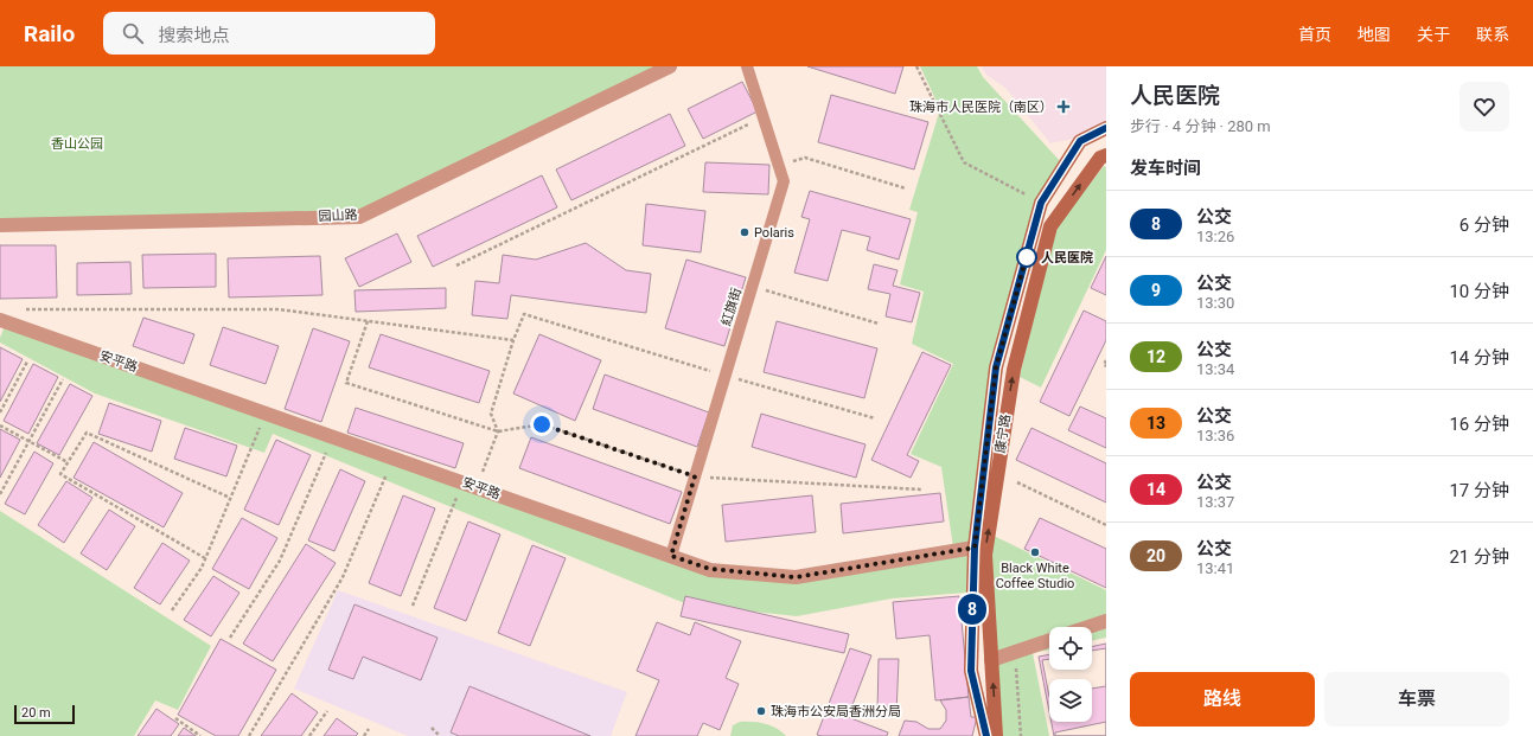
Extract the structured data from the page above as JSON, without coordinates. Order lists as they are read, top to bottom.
{
  "streets": {
    "main road": ["康宁路"],
    "street": ["园山路", "安平路"],
    "lane": ["紅旗街"]
  },
  "crossings": [
    ["紅旗街", "安平路"],
    ["安平路", "康宁路"]
  ],
  "parks": ["香山公园"],
  "places": {
    "health": ["珠海市人民医院（南区）"],
    "other": [
      "Polaris",
      "人民医院",
      "Black White Coffee Studio",
      "珠海市公安局香洲分局"
    ]
  },
  "lines": ["bus line 8"],
  "scale_bar": "20 m",
  "page": {
    "header": "Railo",
    "search": "搜索地点",
    "nav": [
      "首页",
      "地图",
      "关于",
      "联系"
    ],
    "on_map": "8",
    "heading": [
      ["人民医院", "步行 · 4 分钟 · 280 m"],
      "发车时间"
    ],
    "list": [
      {
        "mark": "8",
        "name": "公交",
        "note": "13:26",
        "value": "6 分钟"
      },
      {
        "mark": "9",
        "name": "公交",
        "note": "13:30",
        "value": "10 分钟"
      },
      {
        "mark": "12",
        "name": "公交",
        "note": "13:34",
        "value": "14 分钟"
      },
      {
        "mark": "13",
        "name": "公交",
        "note": "13:36",
        "value": "16 分钟"
      },
      {
        "mark": "14",
        "name": "公交",
        "note": "13:37",
        "value": "17 分钟"
      },
      {
        "mark": "20",
        "name": "公交",
        "note": "13:41",
        "value": "21 分钟"
      }
    ],
    "buttons": ["路线", "车票"],
    "scale": "20 m"
  }
}
